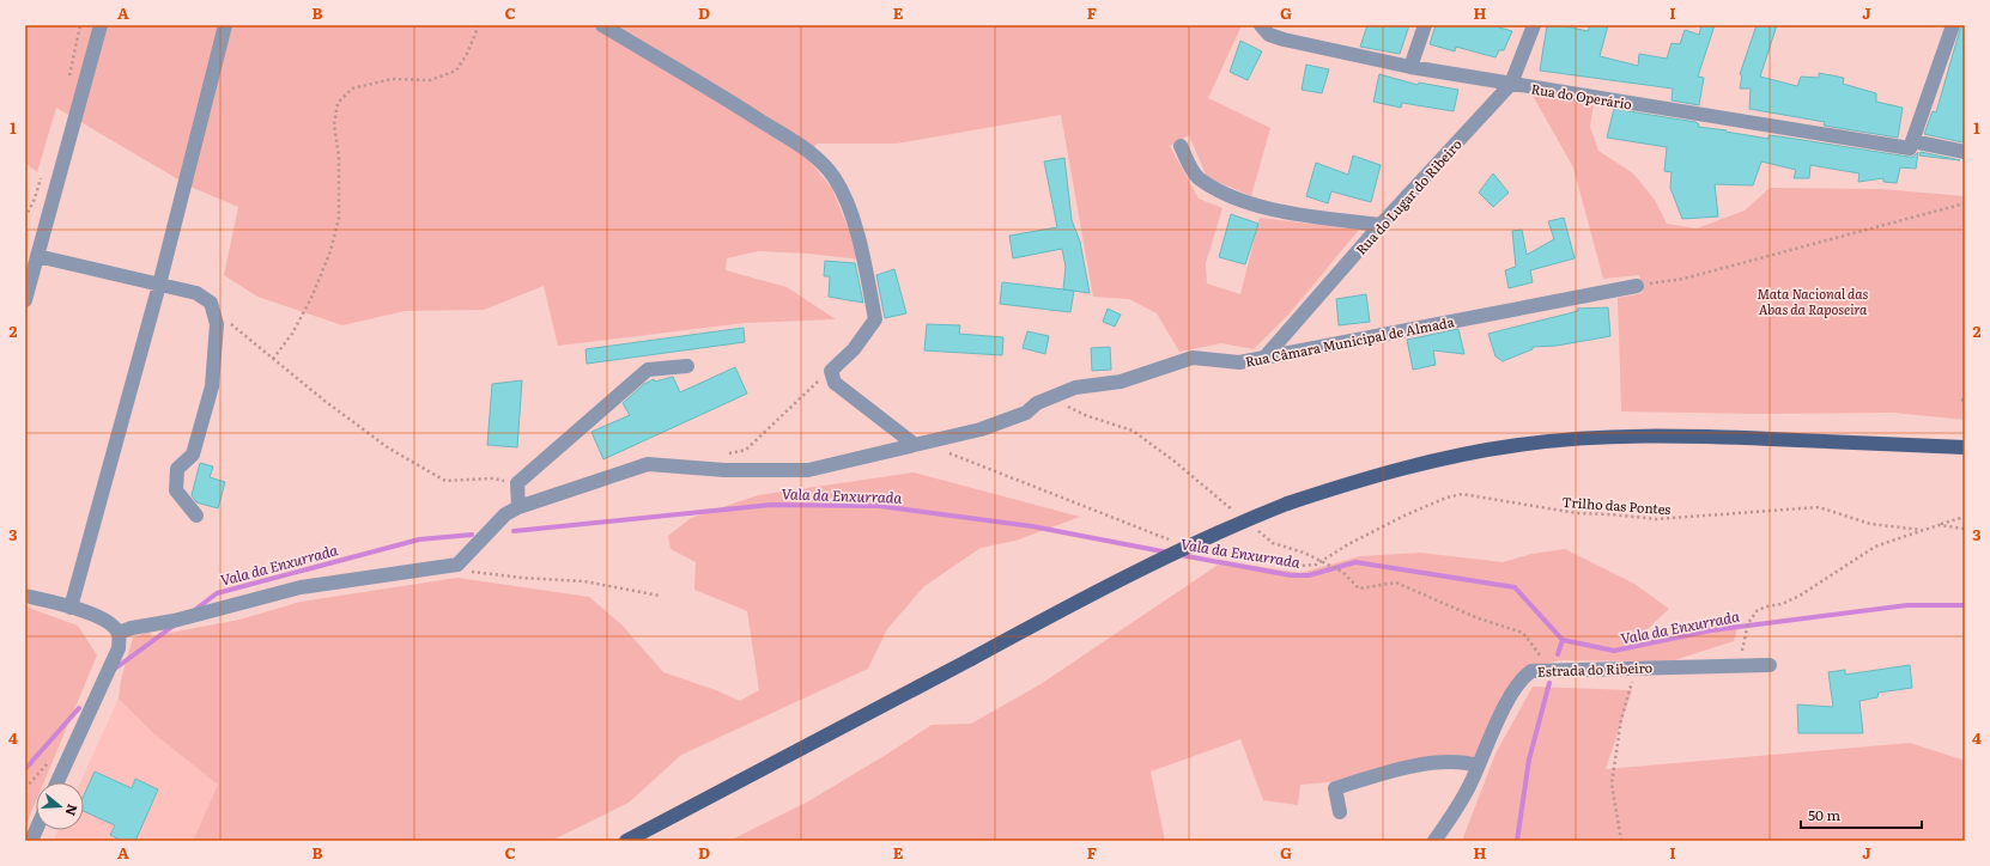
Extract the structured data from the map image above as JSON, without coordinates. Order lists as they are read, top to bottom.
{
  "streets": {
    "street": [
      "Rua do Operário",
      "Rua do Lugar do Ribeiro",
      "Rua Câmara Municipal de Almada",
      "Estrada do Ribeiro"
    ],
    "path": ["Trilho das Pontes"]
  },
  "crossings": [
    ["Rua do Operário", "Rua do Lugar do Ribeiro"],
    ["Rua do Lugar do Ribeiro", "Rua Câmara Municipal de Almada"]
  ],
  "water": ["Vala da Enxurrada"],
  "parks": ["Mata Nacional das Abas da Raposeira"],
  "scale_bar": "50 m",
  "north": "right",
  "grid": {
    "columns": [
      "A",
      "B",
      "C",
      "D",
      "E",
      "F",
      "G",
      "H",
      "I",
      "J"
    ],
    "rows": [
      "1",
      "2",
      "3",
      "4"
    ]
  }
}
